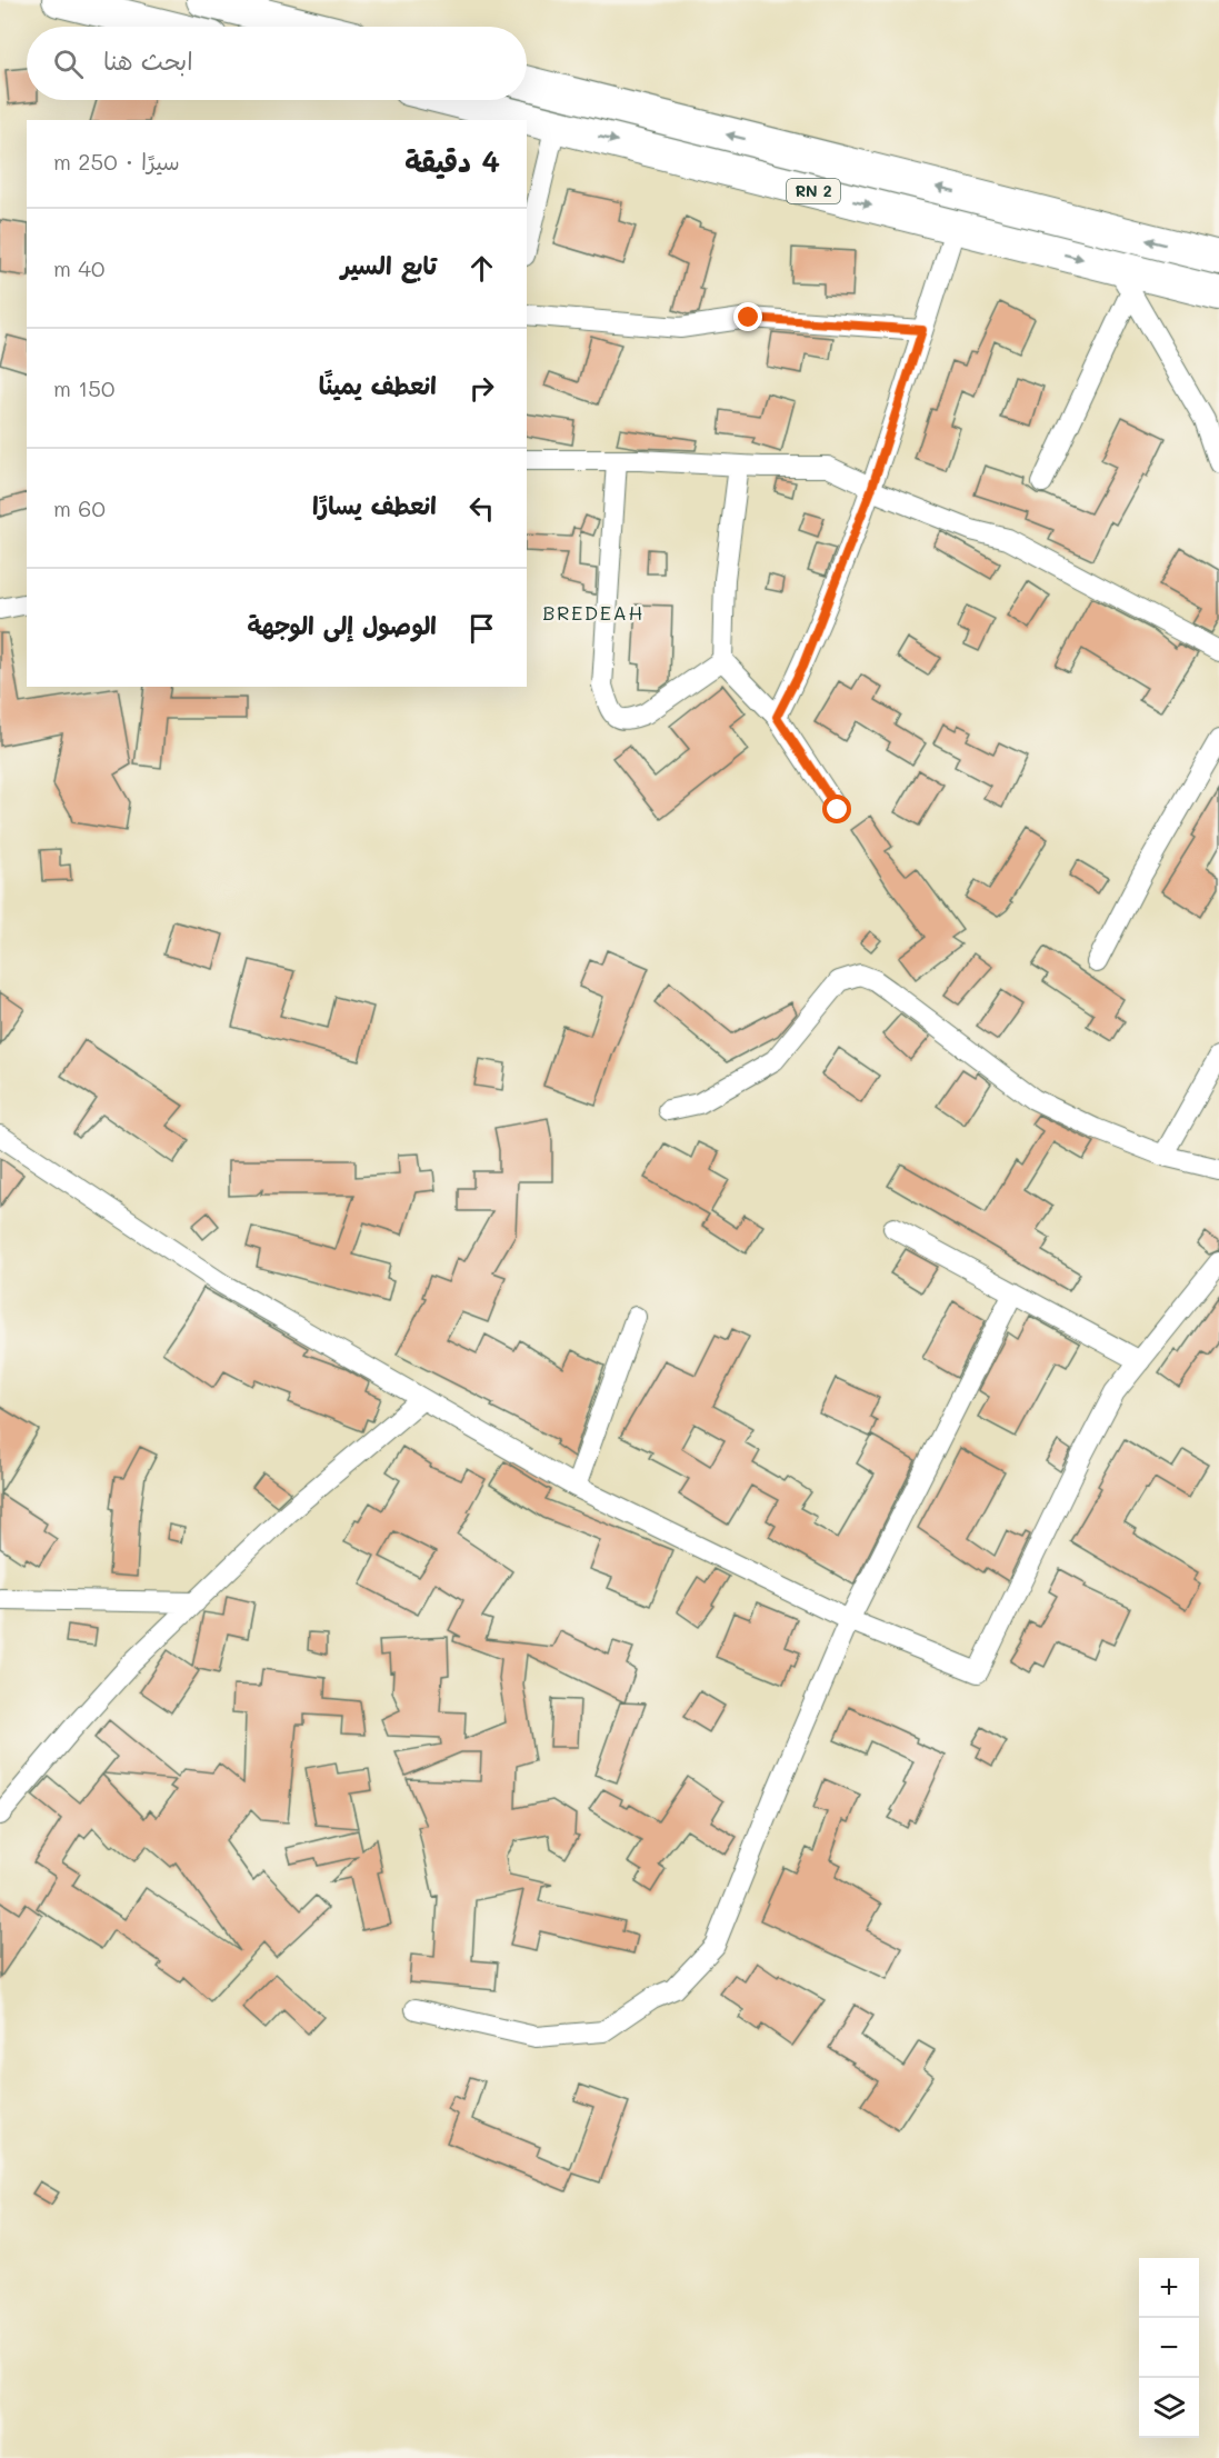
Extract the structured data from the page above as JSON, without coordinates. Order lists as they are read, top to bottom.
{
  "streets": {
    "highway": ["RN 2"]
  },
  "districts": ["BREDEAH"],
  "page": {
    "search": "ابحث هنا",
    "heading": ["4 دقيقة", "سيرًا · 250 m"],
    "list": [
      ["تابع السير", "40 m"],
      ["انعطف يمينًا", "150 m"],
      ["انعطف يسارًا", "60 m"],
      "الوصول إلى الوجهة"
    ],
    "map_buttons": ["+", "−"]
  }
}
